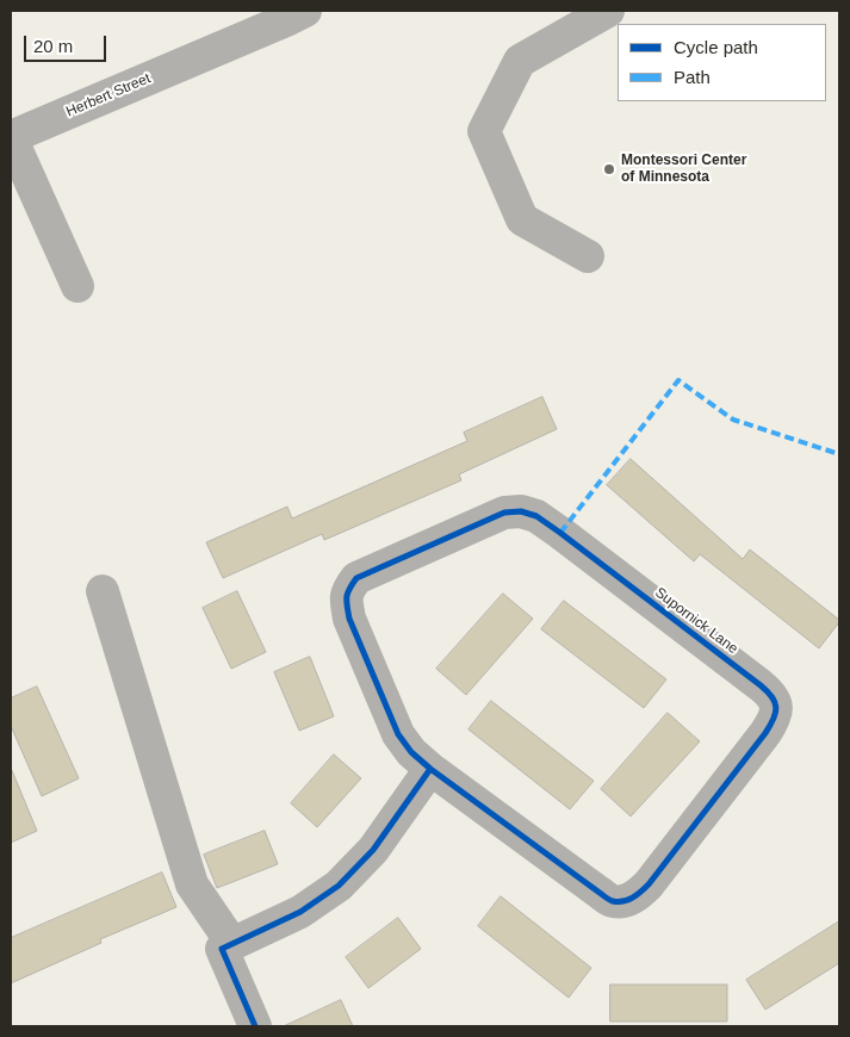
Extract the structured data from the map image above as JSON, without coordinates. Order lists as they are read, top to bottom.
{
  "streets": {
    "street": ["Herbert Street", "Supornick Lane"]
  },
  "places": ["Montessori Center of Minnesota"],
  "legend": ["Cycle path", "Path"],
  "scale_bar": "20 m"
}
